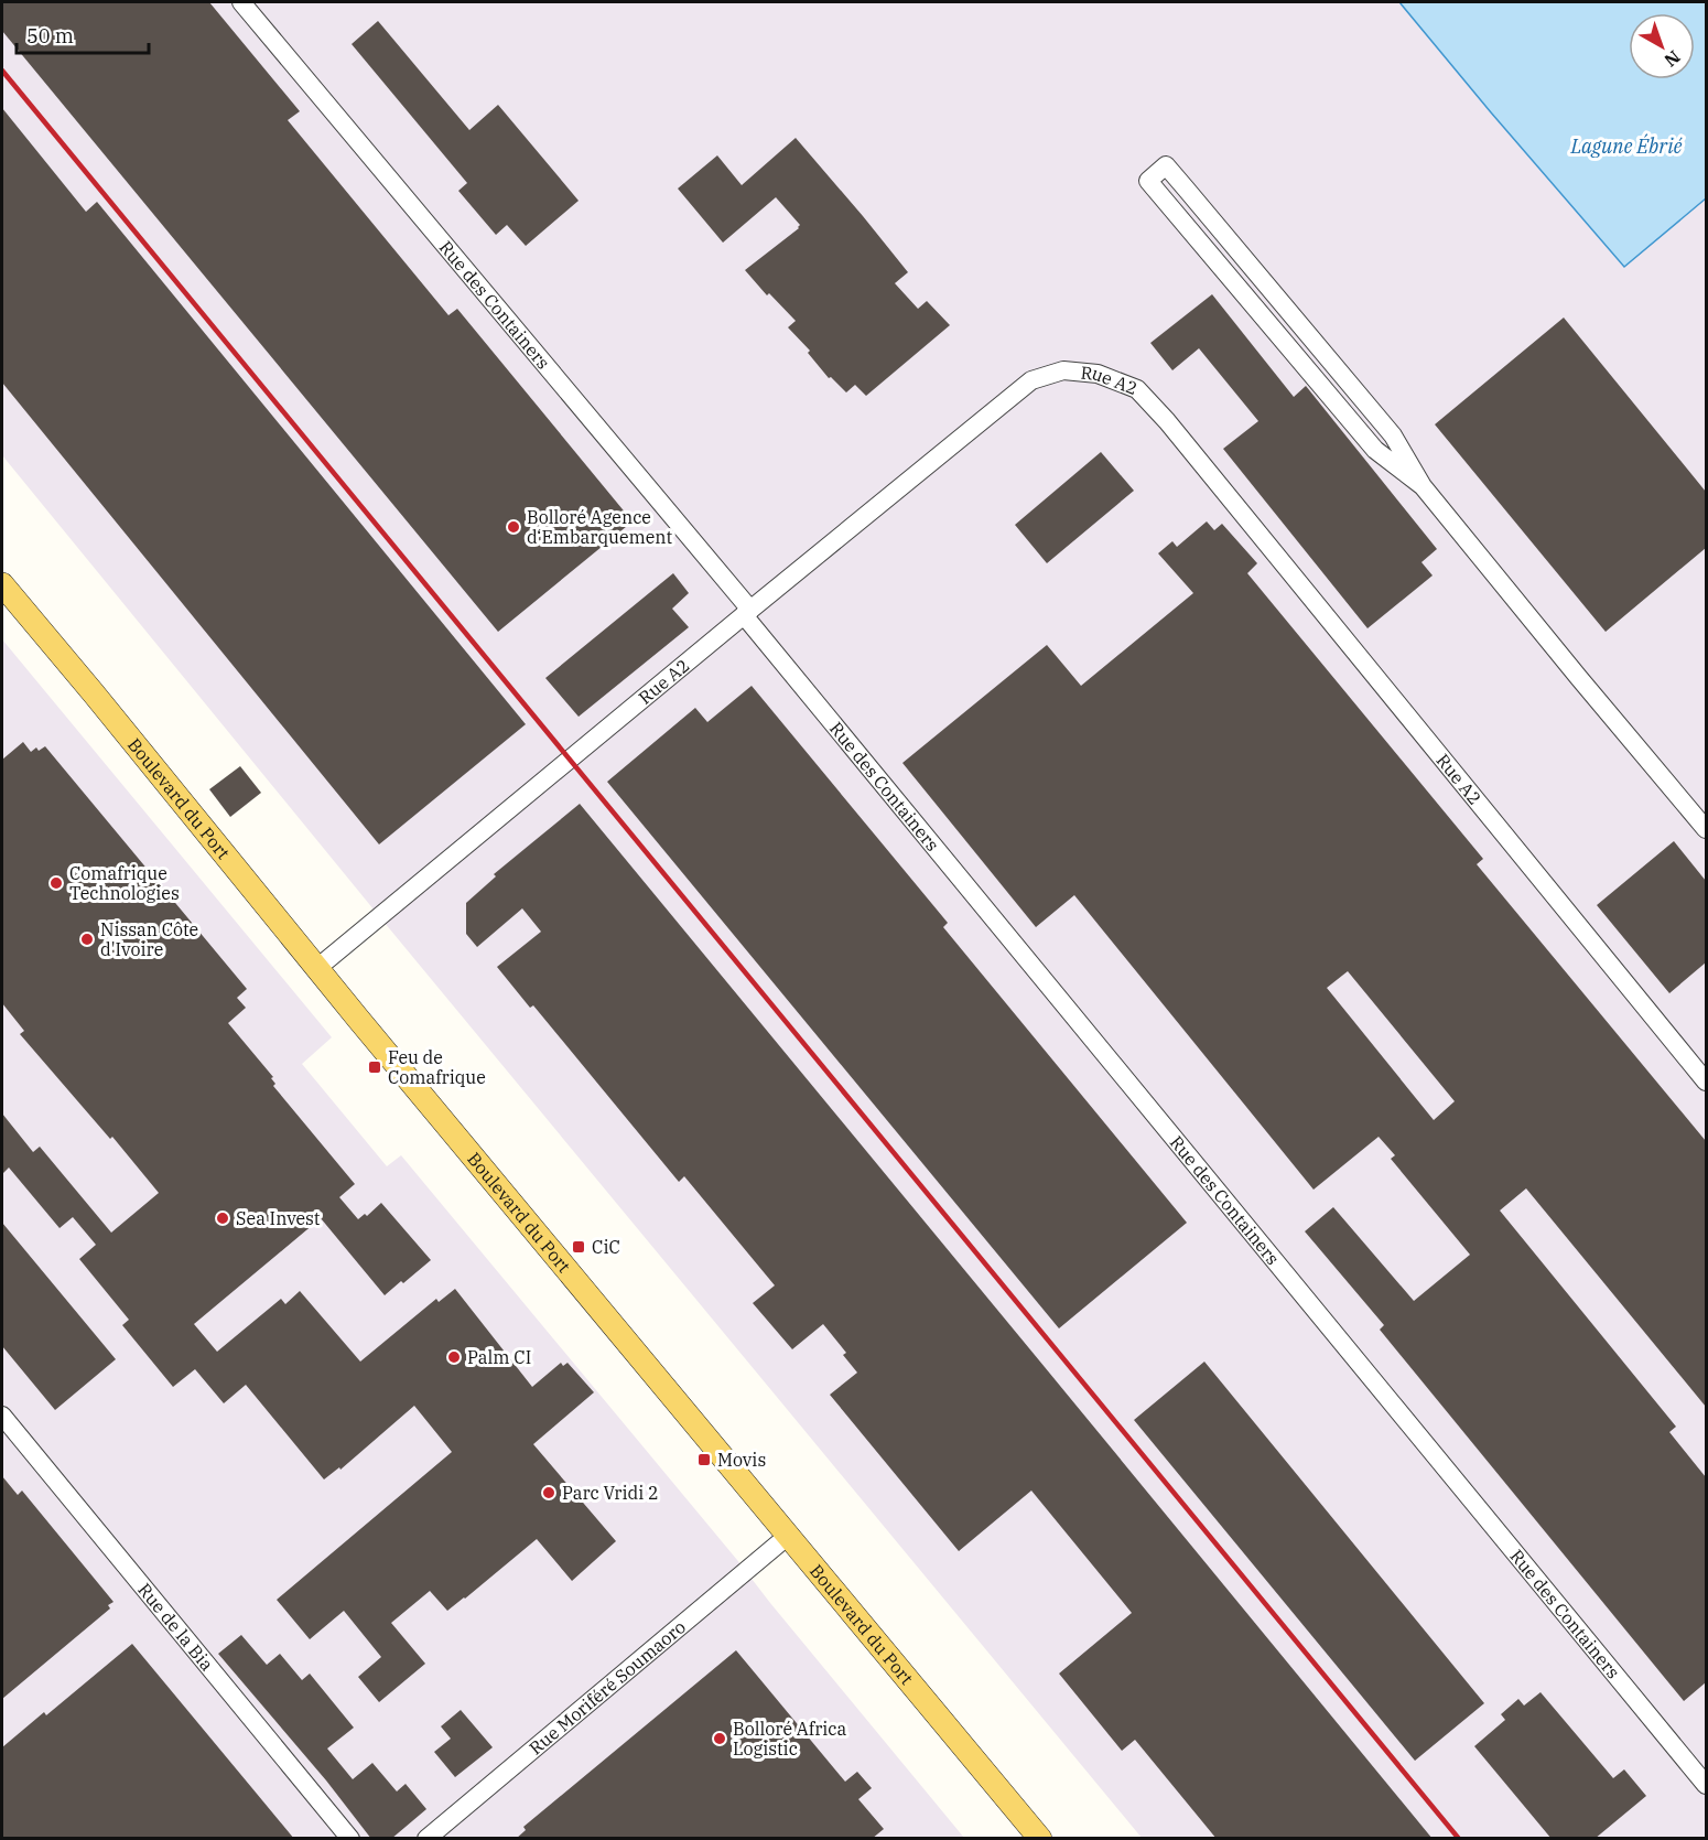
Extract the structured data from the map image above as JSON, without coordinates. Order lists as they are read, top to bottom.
{
  "streets": {
    "main road": ["Boulevard du Port"],
    "street": [
      "Rue des Containers",
      "Rue A2",
      "Rue de la Bia",
      "Rue Moriféré Soumaoro"
    ]
  },
  "crossings": [
    ["Rue des Containers", "Rue A2"],
    ["Rue A2", "Boulevard du Port"],
    ["Boulevard du Port", "Rue Moriféré Soumaoro"]
  ],
  "water": ["Lagune Ébrié"],
  "places": {
    "other": [
      "Bolloré Agence d‘Embarquement",
      "Comafrique Technologies",
      "Nissan Côte d'Ivoire",
      "Sea Invest",
      "Palm CI",
      "Parc Vridi 2",
      "Bolloré Africa Logistic"
    ],
    "transit": ["Feu de Comafrique", "CiC", "Movis"]
  },
  "scale_bar": "50 m",
  "north": "bottom right"
}
